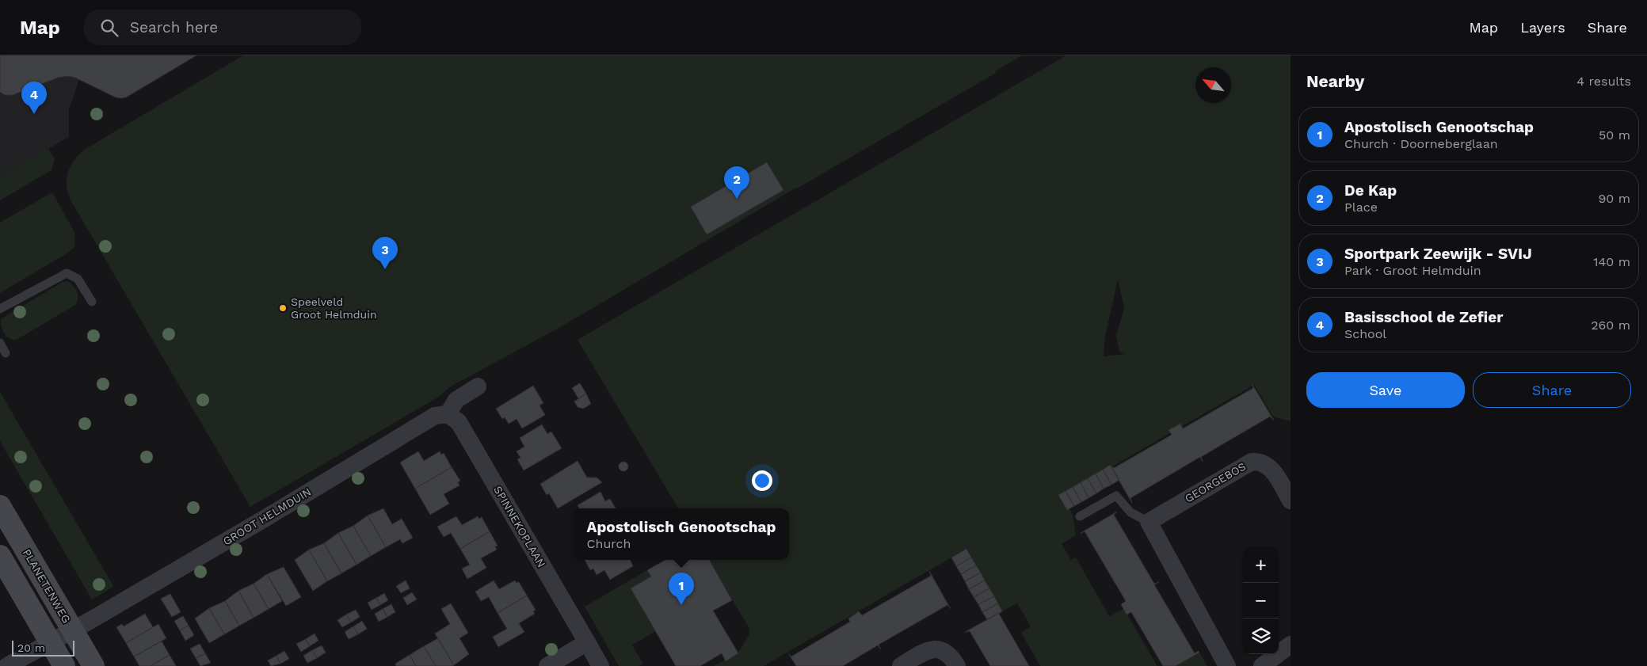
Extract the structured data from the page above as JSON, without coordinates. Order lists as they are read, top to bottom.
{
  "streets": {
    "main road": ["PLANETENWEG"],
    "street": ["GEORGEBOS", "GROOT HELMDUIN", "SPINNEKOPLAAN"]
  },
  "crossings": [
    ["GROOT HELMDUIN", "SPINNEKOPLAAN"],
    ["GROOT HELMDUIN", "PLANETENWEG"]
  ],
  "places": ["Speelveld Groot Helmduin"],
  "scale_bar": "20 m",
  "north": "top left",
  "page": {
    "header": "Map",
    "search": "Search here",
    "nav": ["Map", "Layers", "Share"],
    "heading": ["Nearby", "4 results"],
    "pins": [
      "4",
      "2",
      "3",
      "1"
    ],
    "list": [
      {
        "mark": "1",
        "name": "Apostolisch Genootschap",
        "note": "Church · Doorneberglaan",
        "value": "50 m"
      },
      {
        "mark": "2",
        "name": "De Kap",
        "note": "Place",
        "value": "90 m"
      },
      {
        "mark": "3",
        "name": "Sportpark Zeewijk - SVIJ",
        "note": "Park · Groot Helmduin",
        "value": "140 m"
      },
      {
        "mark": "4",
        "name": "Basisschool de Zefier",
        "note": "School",
        "value": "260 m"
      }
    ],
    "buttons": ["Save", "Share"],
    "popup": ["Apostolisch Genootschap", "Church"],
    "map_buttons": ["+", "−"],
    "scale": "20 m"
  }
}
